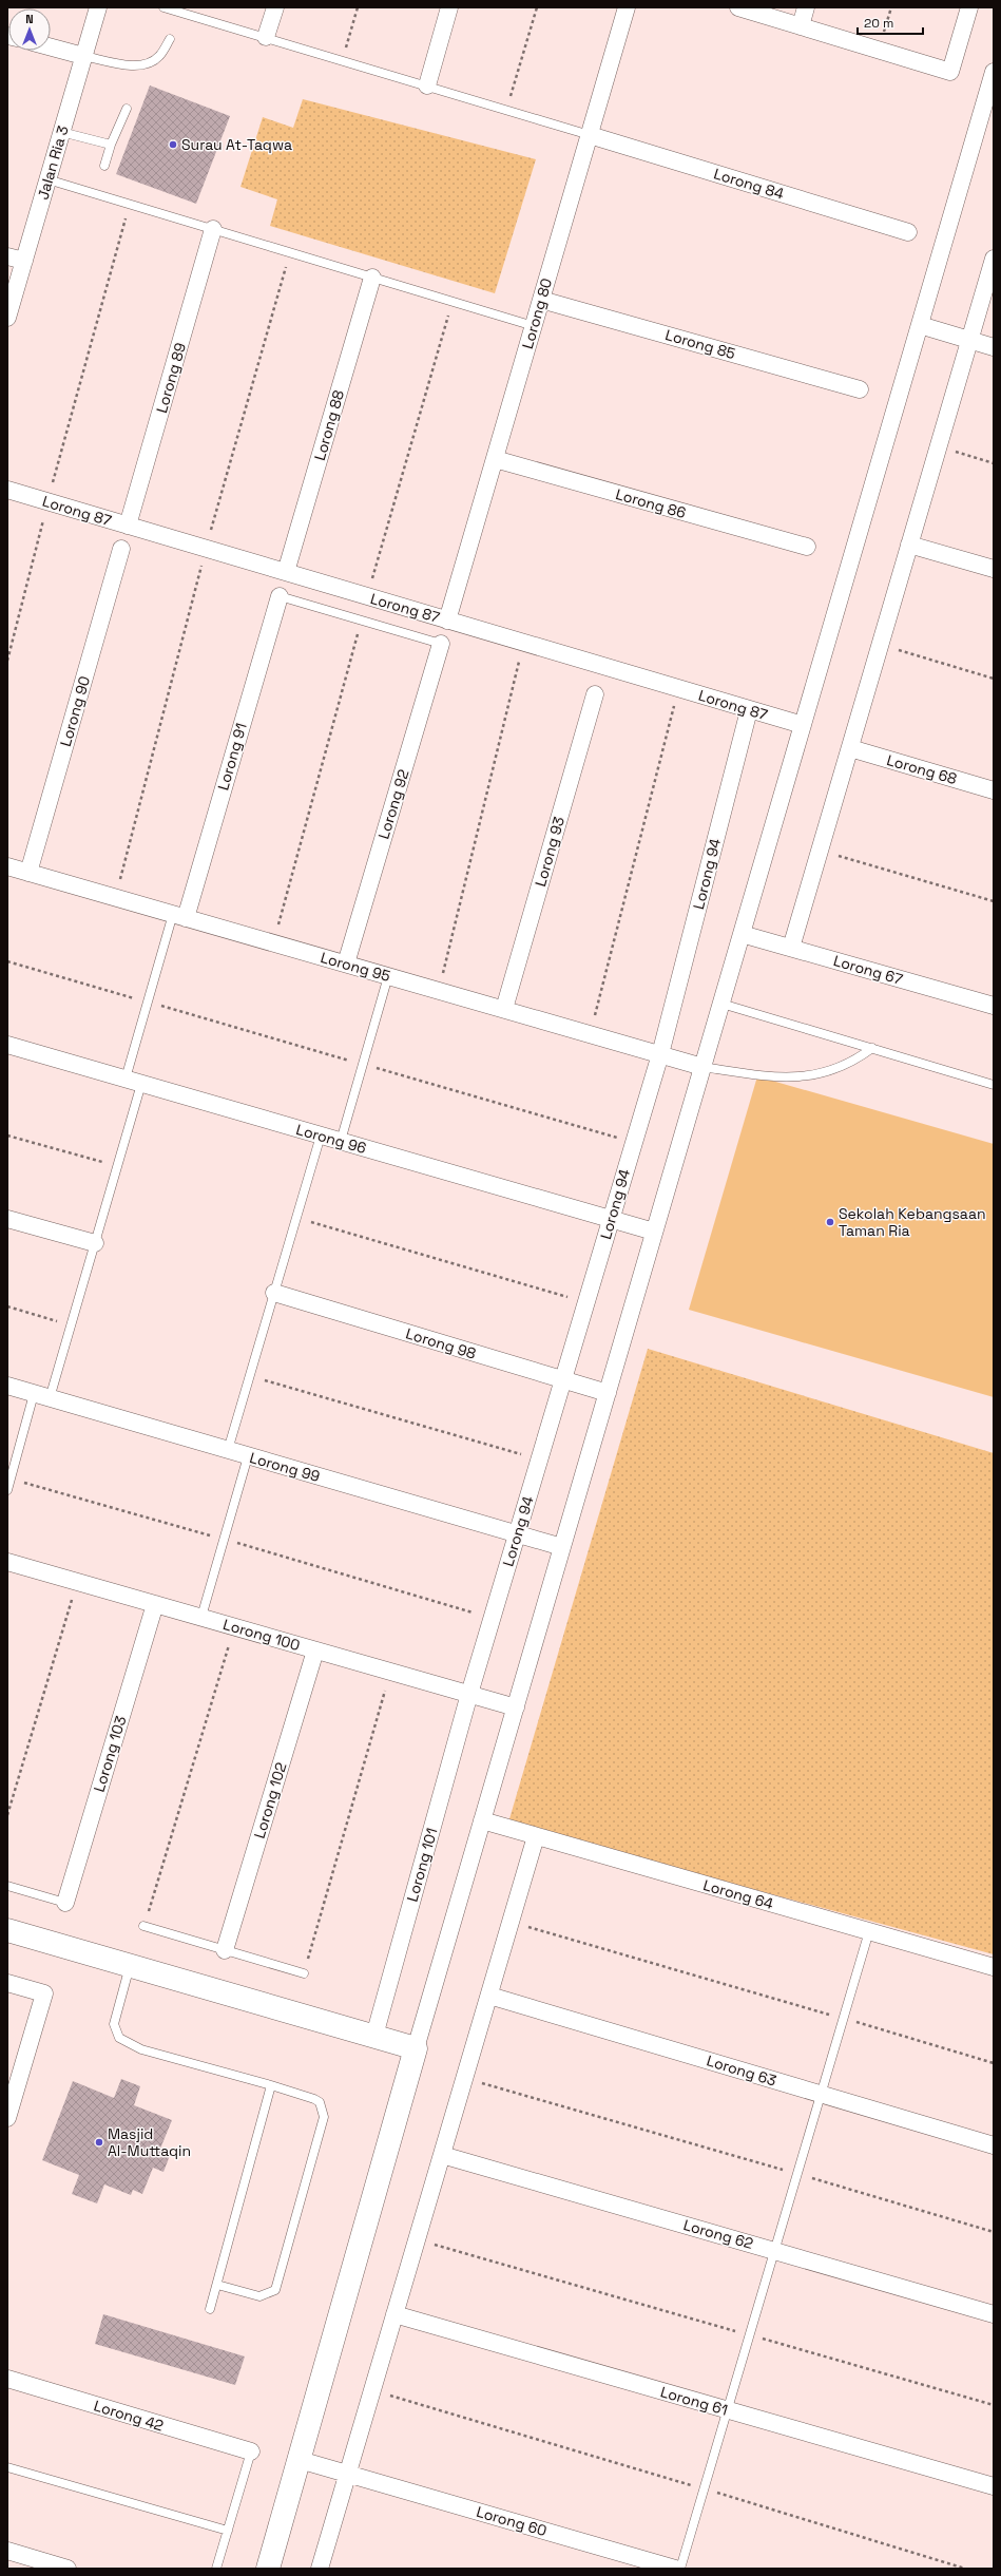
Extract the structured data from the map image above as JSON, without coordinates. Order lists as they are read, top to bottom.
{
  "streets": {
    "street": [
      "Jalan Ria 3",
      "Lorong 84",
      "Lorong 80",
      "Lorong 85",
      "Lorong 89",
      "Lorong 88",
      "Lorong 86",
      "Lorong 87",
      "Lorong 90",
      "Lorong 91",
      "Lorong 68",
      "Lorong 92",
      "Lorong 93",
      "Lorong 94",
      "Lorong 95",
      "Lorong 67",
      "Lorong 96",
      "Lorong 98",
      "Lorong 99",
      "Lorong 100",
      "Lorong 103",
      "Lorong 102",
      "Lorong 101",
      "Lorong 64",
      "Lorong 63",
      "Lorong 62",
      "Lorong 61",
      "Lorong 42",
      "Lorong 60"
    ]
  },
  "crossings": [
    ["Lorong 84", "Lorong 80"],
    ["Lorong 80", "Lorong 85"],
    ["Lorong 80", "Lorong 86"],
    ["Lorong 80", "Lorong 87"],
    ["Lorong 89", "Lorong 87"],
    ["Lorong 88", "Lorong 87"],
    ["Lorong 87", "Lorong 94"],
    ["Lorong 90", "Lorong 95"],
    ["Lorong 91", "Lorong 95"],
    ["Lorong 92", "Lorong 95"],
    ["Lorong 93", "Lorong 95"],
    ["Lorong 94", "Lorong 95"],
    ["Lorong 94", "Lorong 96"],
    ["Lorong 94", "Lorong 98"],
    ["Lorong 94", "Lorong 99"],
    ["Lorong 94", "Lorong 100"],
    ["Lorong 94", "Lorong 101"],
    ["Lorong 100", "Lorong 103"],
    ["Lorong 100", "Lorong 102"],
    ["Lorong 100", "Lorong 101"]
  ],
  "places": ["Surau At-Taqwa", "Sekolah Kebangsaan Taman Ria", "Masjid Al-Muttaqin"],
  "scale_bar": "20 m",
  "north": "top"
}
